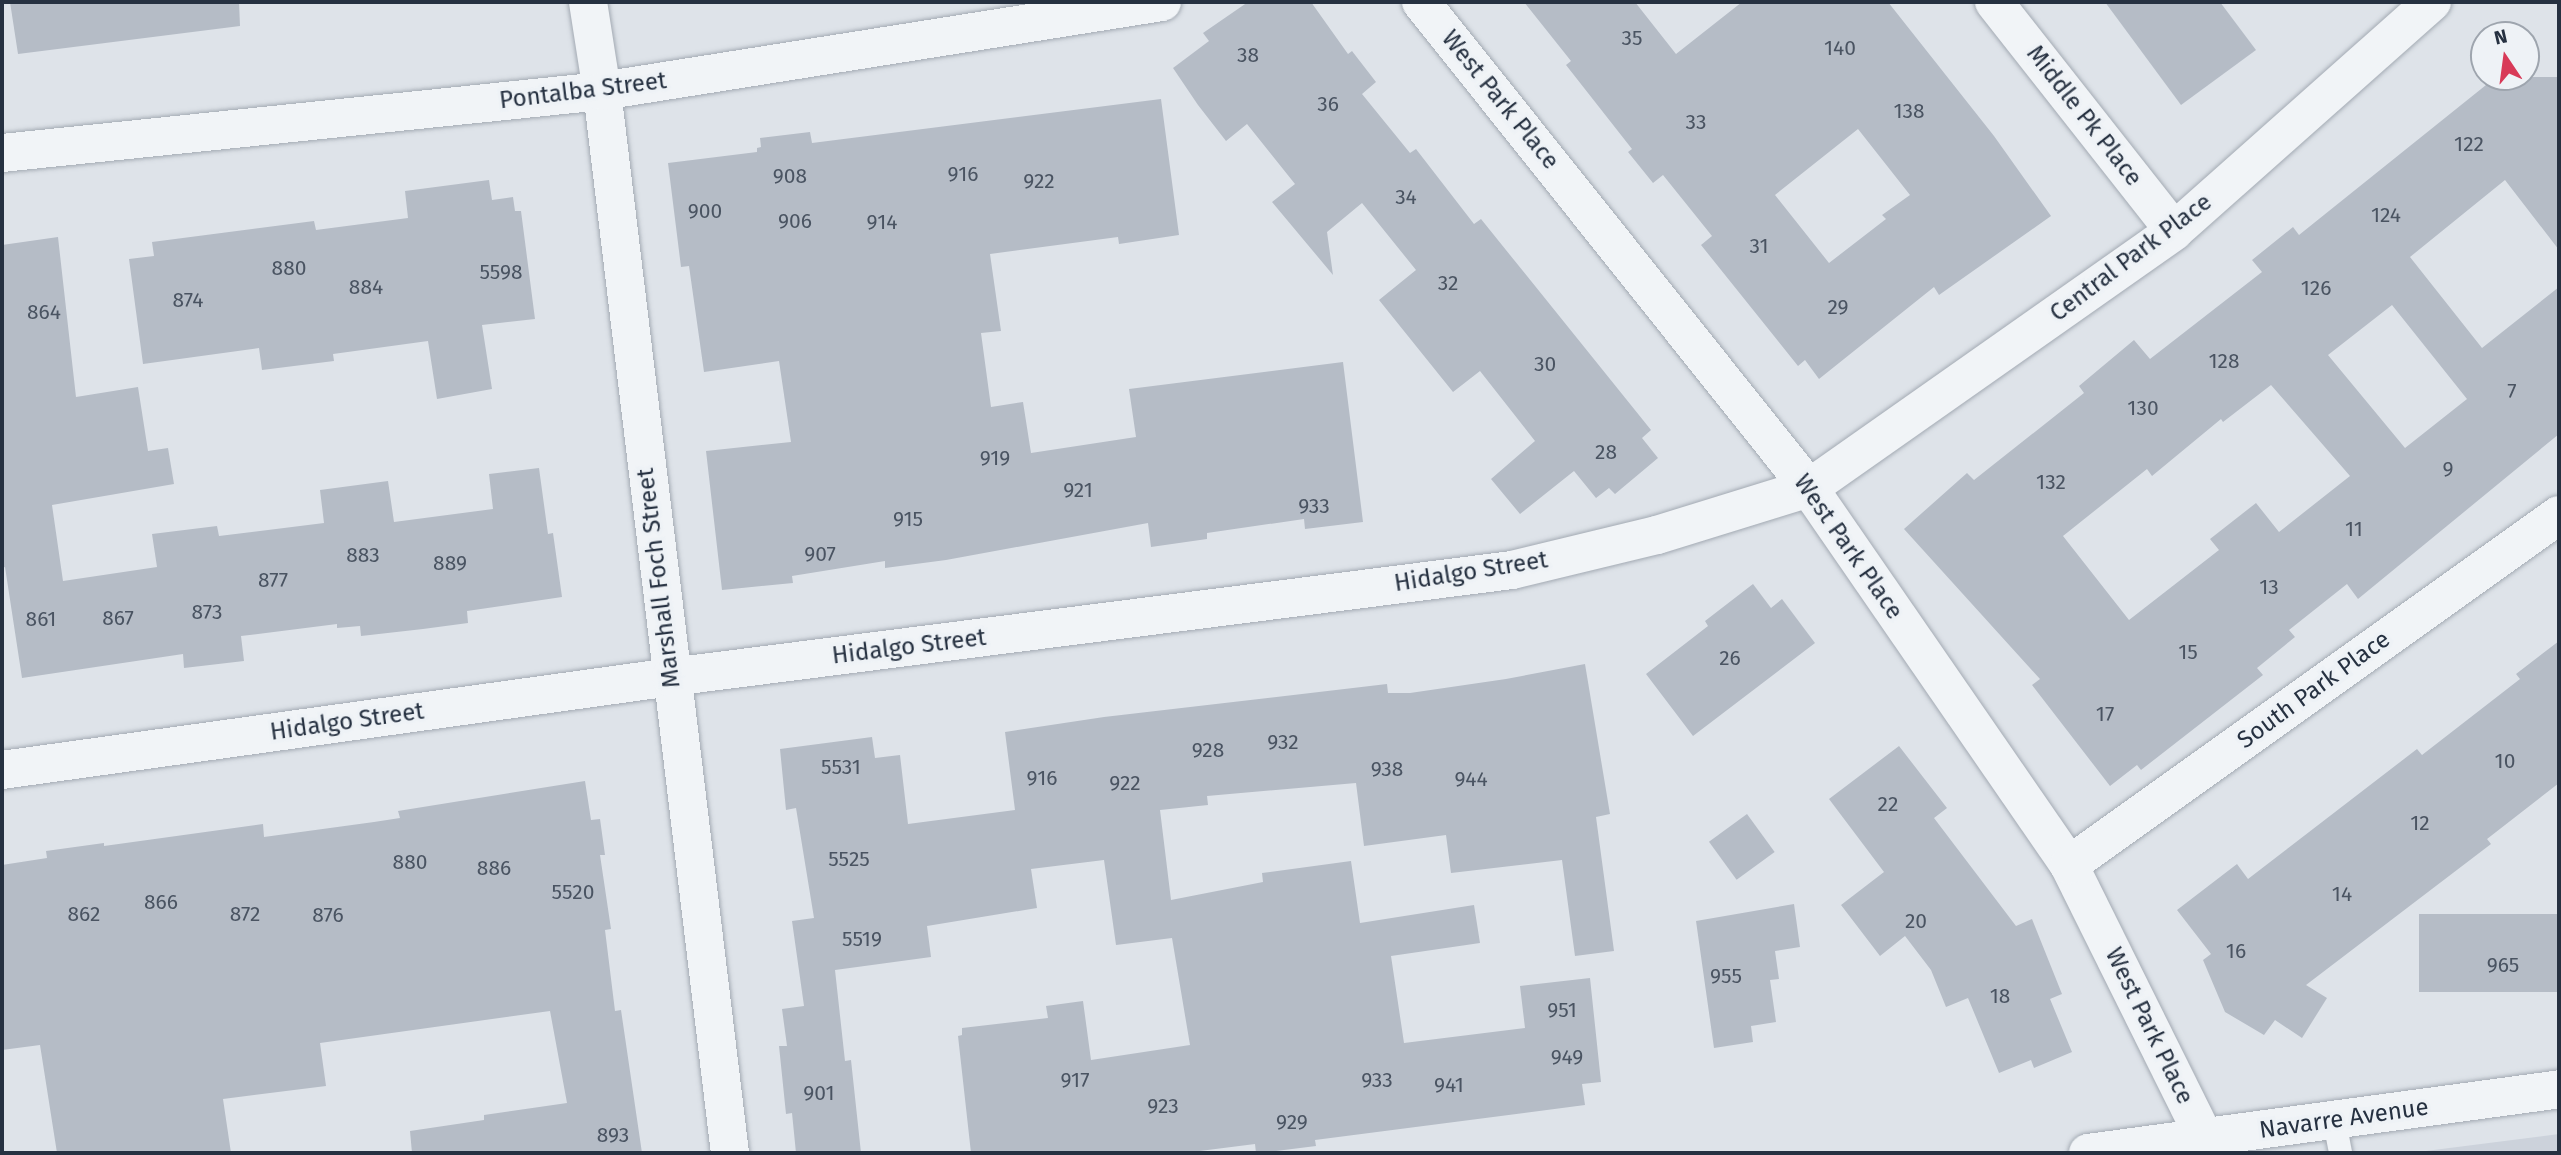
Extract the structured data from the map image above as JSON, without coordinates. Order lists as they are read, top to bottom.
{
  "streets": {
    "street": [
      "Pontalba Street",
      "West Park Place",
      "Middle Pk Place",
      "Central Park Place",
      "Hidalgo Street",
      "Marshall Foch Street",
      "South Park Place",
      "Navarre Avenue"
    ]
  },
  "crossings": [
    ["Pontalba Street", "Marshall Foch Street"],
    ["West Park Place", "Central Park Place"],
    ["West Park Place", "Hidalgo Street"],
    ["West Park Place", "South Park Place"],
    ["West Park Place", "Navarre Avenue"],
    ["Middle Pk Place", "Central Park Place"],
    ["Central Park Place", "Hidalgo Street"],
    ["Hidalgo Street", "Marshall Foch Street"]
  ],
  "house_numbers": [
    "35",
    "140",
    "38",
    "36",
    "138",
    "33",
    "122",
    "916",
    "908",
    "922",
    "34",
    "900",
    "124",
    "906",
    "914",
    "31",
    "880",
    "5598",
    "32",
    "884",
    "126",
    "874",
    "29",
    "864",
    "128",
    "30",
    "7",
    "130",
    "28",
    "919",
    "9",
    "132",
    "921",
    "933",
    "915",
    "11",
    "907",
    "883",
    "889",
    "877",
    "13",
    "873",
    "867",
    "861",
    "15",
    "26",
    "17",
    "932",
    "928",
    "10",
    "5531",
    "938",
    "916",
    "944",
    "922",
    "22",
    "12",
    "5525",
    "880",
    "886",
    "5520",
    "14",
    "866",
    "862",
    "872",
    "876",
    "20",
    "5519",
    "16",
    "965",
    "955",
    "18",
    "951",
    "949",
    "917",
    "933",
    "941",
    "901",
    "923",
    "929",
    "893"
  ],
  "north": "top"
}
